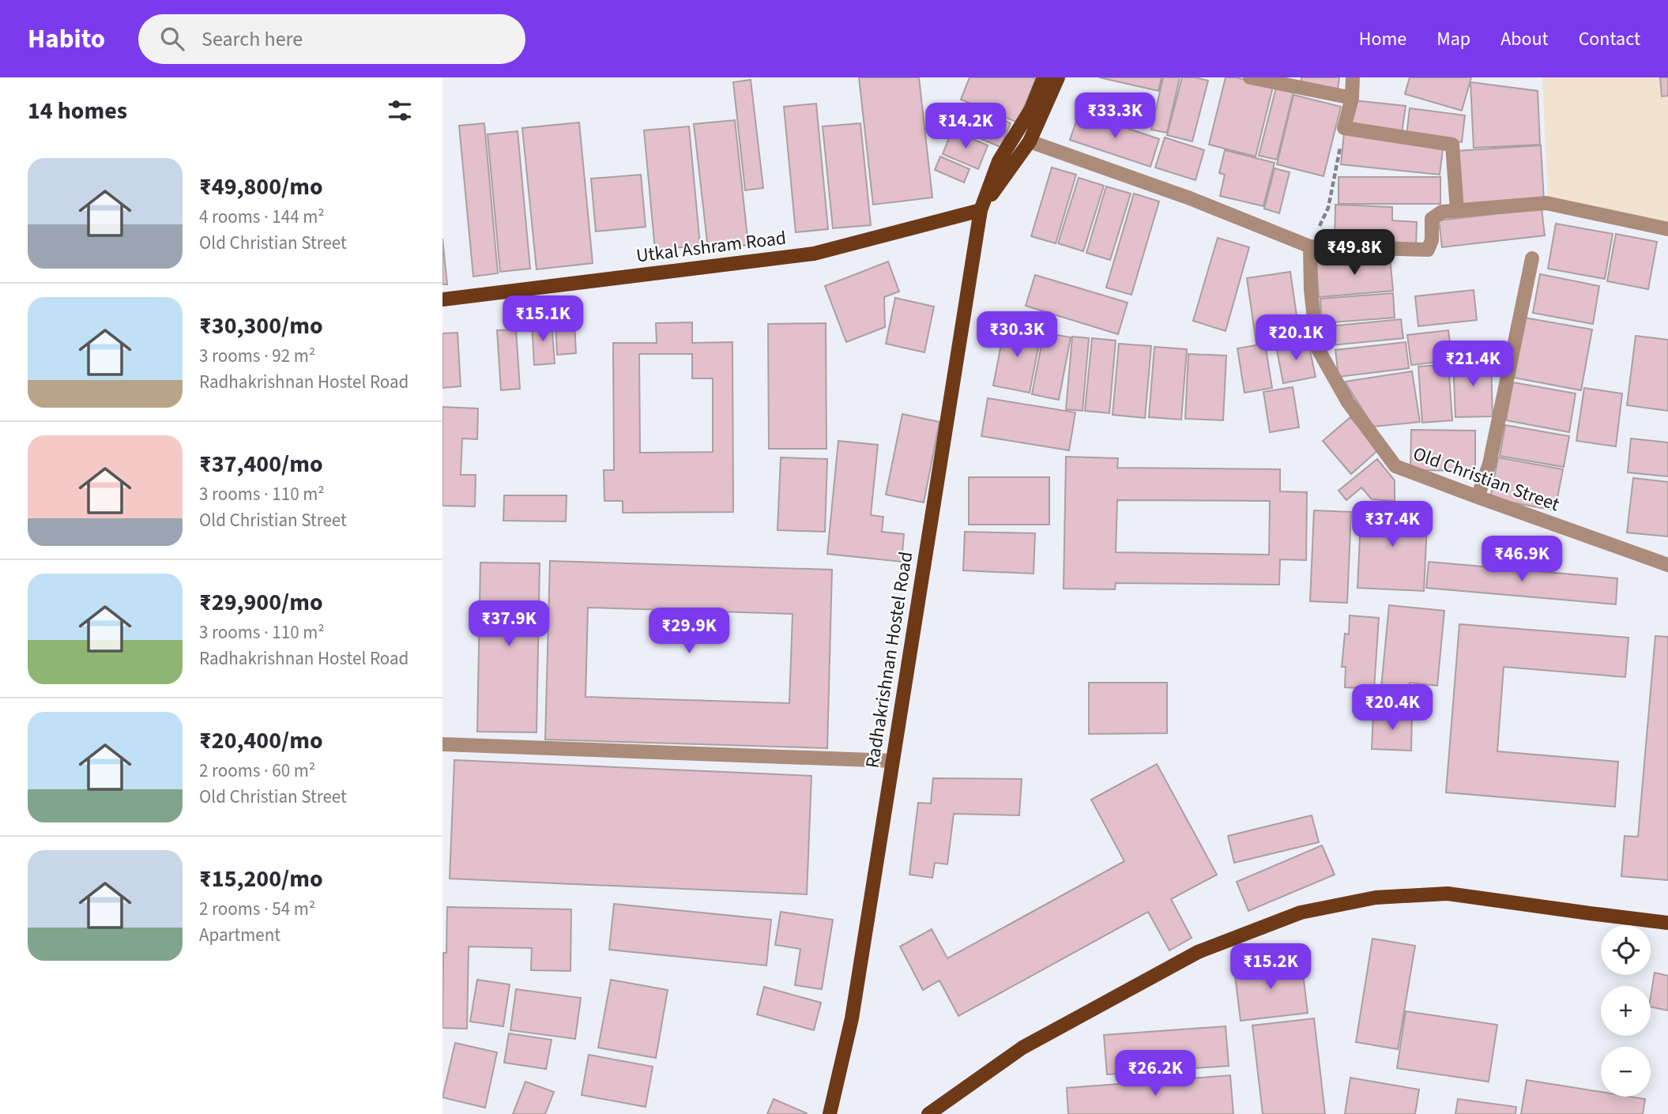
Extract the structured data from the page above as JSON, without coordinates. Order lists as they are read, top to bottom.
{
  "streets": {
    "main road": ["Utkal Ashram Road", "Radhakrishnan Hostel Road"],
    "street": ["Old Christian Street"]
  },
  "crossings": [
    ["Utkal Ashram Road", "Radhakrishnan Hostel Road"]
  ],
  "page": {
    "header": "Habito",
    "search": "Search here",
    "nav": [
      "Home",
      "Map",
      "About",
      "Contact"
    ],
    "heading": "14 homes",
    "price": [
      "₹33.3K",
      "₹14.2K",
      "₹49.8K",
      "₹15.1K",
      "₹30.3K",
      "₹20.1K",
      "₹21.4K",
      "₹37.4K",
      "₹46.9K",
      "₹37.9K",
      "₹29.9K",
      "₹20.4K",
      "₹15.2K",
      "₹26.2K"
    ],
    "list": [
      {
        "name": "₹49,800/mo",
        "note": "4 rooms · 144 m² · Old Christian Street"
      },
      {
        "name": "₹30,300/mo",
        "note": "3 rooms · 92 m² · Radhakrishnan Hostel Road"
      },
      {
        "name": "₹37,400/mo",
        "note": "3 rooms · 110 m² · Old Christian Street"
      },
      {
        "name": "₹29,900/mo",
        "note": "3 rooms · 110 m² · Radhakrishnan Hostel Road"
      },
      {
        "name": "₹20,400/mo",
        "note": "2 rooms · 60 m² · Old Christian Street"
      },
      {
        "name": "₹15,200/mo",
        "note": "2 rooms · 54 m² · Apartment"
      }
    ],
    "map_buttons": ["+", "−"]
  }
}
